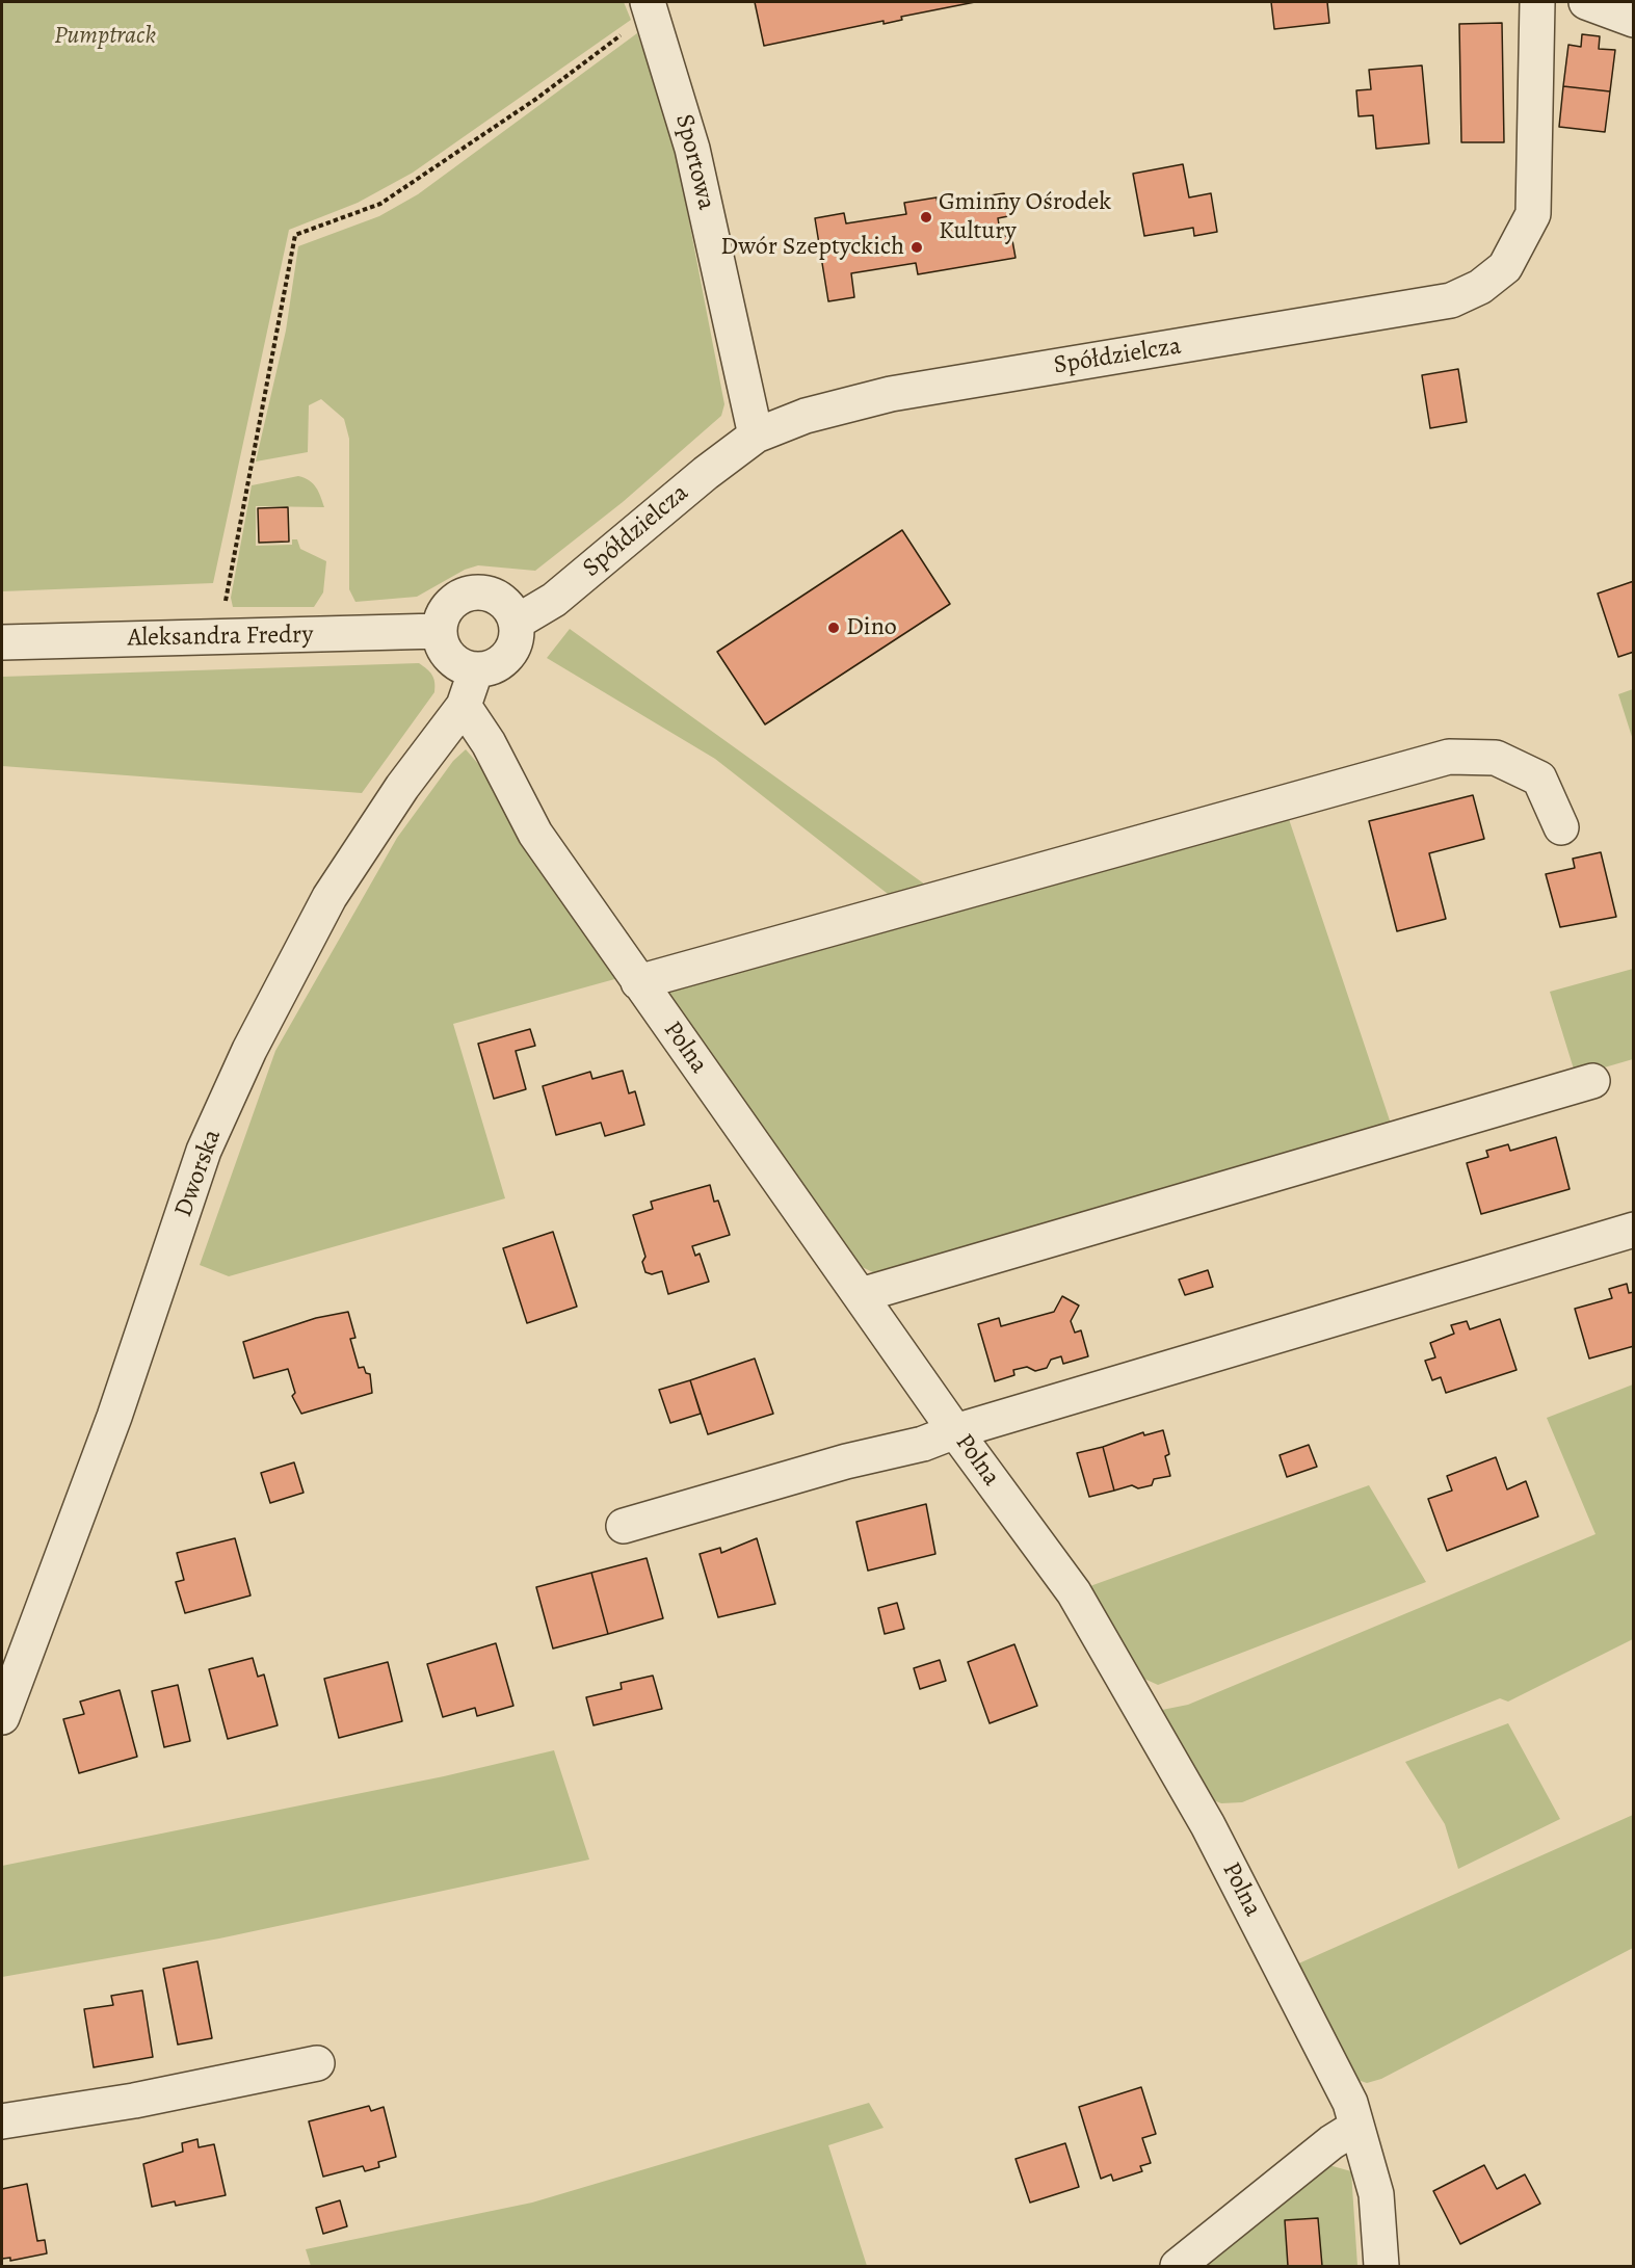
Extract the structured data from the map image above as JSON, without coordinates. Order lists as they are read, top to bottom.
{
  "streets": {
    "street": [
      "Sportowa",
      "Spółdzielcza",
      "Aleksandra Fredry",
      "Polna",
      "Dworska"
    ]
  },
  "crossings": [
    ["Sportowa", "Spółdzielcza"],
    ["Spółdzielcza", "Aleksandra Fredry"],
    ["Spółdzielcza", "Dworska"],
    ["Aleksandra Fredry", "Dworska"],
    ["Polna", "Dworska"]
  ],
  "parks": ["Pumptrack"],
  "places": ["Gminny Ośrodek Kultury", "Dwór Szeptyckich", "Dino"]
}
